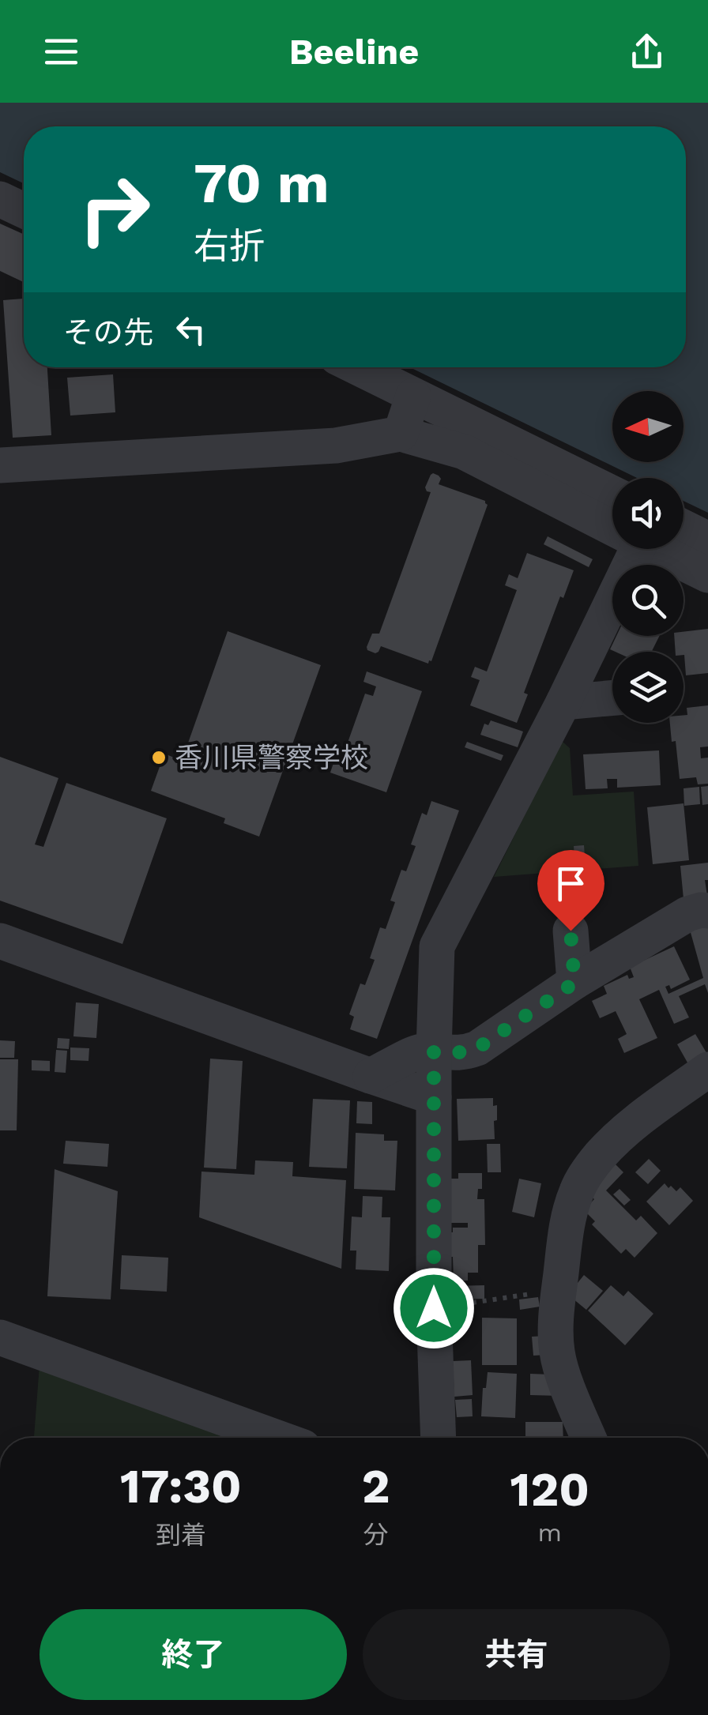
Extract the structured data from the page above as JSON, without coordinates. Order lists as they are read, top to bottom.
{
  "places": ["香川県警察学校"],
  "north": "left",
  "page": {
    "header": "Beeline",
    "turn": ["70 m", "右折"],
    "then": "その先",
    "eta": [
      "17:30",
      "到着",
      "2",
      "分",
      "120",
      "m"
    ],
    "buttons": ["終了", "共有"]
  }
}
